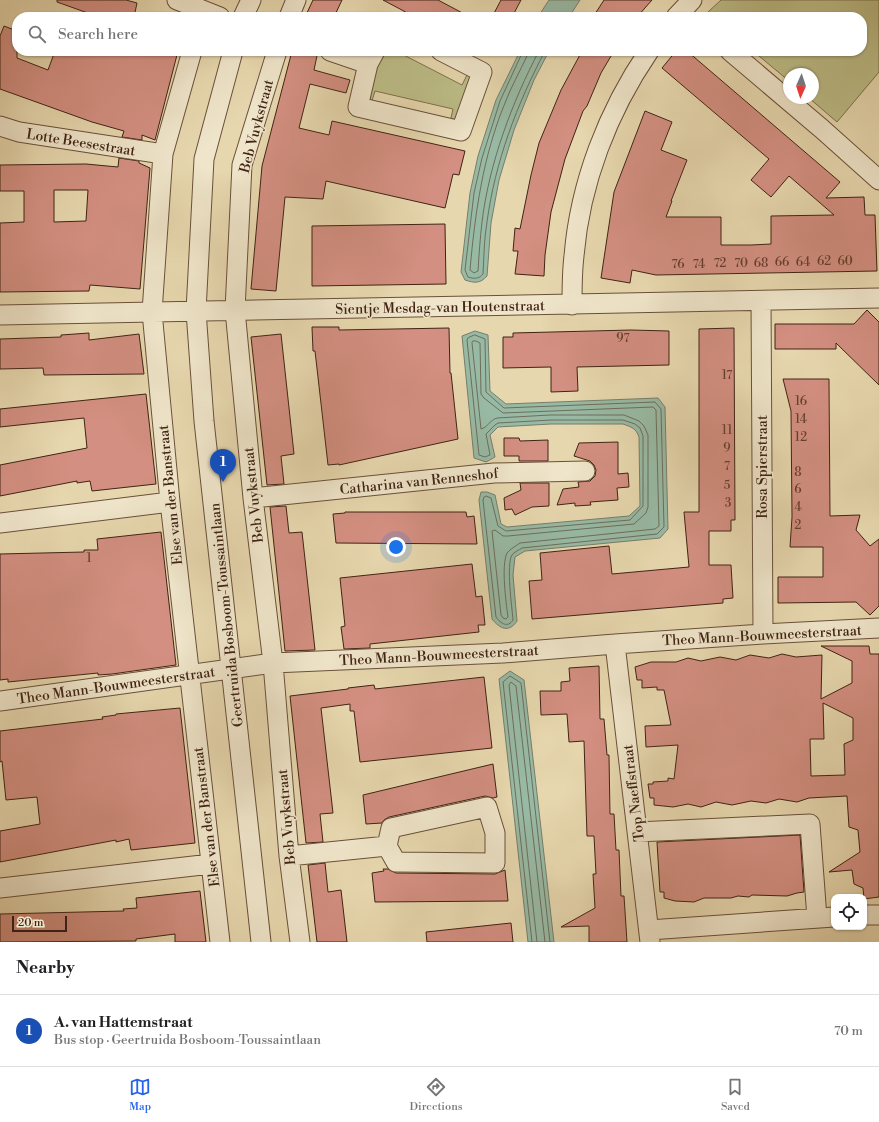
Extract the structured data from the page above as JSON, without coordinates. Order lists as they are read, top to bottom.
{
  "streets": {
    "street": [
      "Beb Vuykstraat",
      "Lotte Beesestraat",
      "Sientje Mesdag-van Houtenstraat",
      "Rosa Spierstraat",
      "Catharina van Renneshof",
      "Else van der Banstraat",
      "Geertruida Bosboom-Toussaintlaan",
      "Theo Mann-Bouwmeesterstraat",
      "Top Naeffstraat"
    ]
  },
  "crossings": [
    ["Beb Vuykstraat", "Sientje Mesdag-van Houtenstraat"],
    ["Beb Vuykstraat", "Catharina van Renneshof"],
    ["Beb Vuykstraat", "Theo Mann-Bouwmeesterstraat"],
    ["Lotte Beesestraat", "Else van der Banstraat"],
    ["Sientje Mesdag-van Houtenstraat", "Rosa Spierstraat"],
    ["Sientje Mesdag-van Houtenstraat", "Else van der Banstraat"],
    ["Sientje Mesdag-van Houtenstraat", "Geertruida Bosboom-Toussaintlaan"],
    ["Rosa Spierstraat", "Theo Mann-Bouwmeesterstraat"],
    ["Else van der Banstraat", "Theo Mann-Bouwmeesterstraat"],
    ["Geertruida Bosboom-Toussaintlaan", "Theo Mann-Bouwmeesterstraat"],
    ["Theo Mann-Bouwmeesterstraat", "Top Naeffstraat"]
  ],
  "house_numbers": [
    "62",
    "60",
    "66",
    "64",
    "72",
    "70",
    "68",
    "76",
    "74",
    "97",
    "17",
    "16",
    "14",
    "11",
    "12",
    "9",
    "7",
    "8",
    "5",
    "6",
    "3",
    "4",
    "2",
    "1"
  ],
  "scale_bar": "20 m",
  "north": "bottom",
  "page": {
    "search": "Search here",
    "pins": "1",
    "scale": "20 m",
    "heading": "Nearby",
    "list": [
      {
        "mark": "1",
        "name": "A. van Hattemstraat",
        "note": "Bus stop · Geertruida Bosboom-Toussaintlaan",
        "value": "70 m"
      }
    ],
    "nav": ["Map", "Directions", "Saved"]
  }
}
